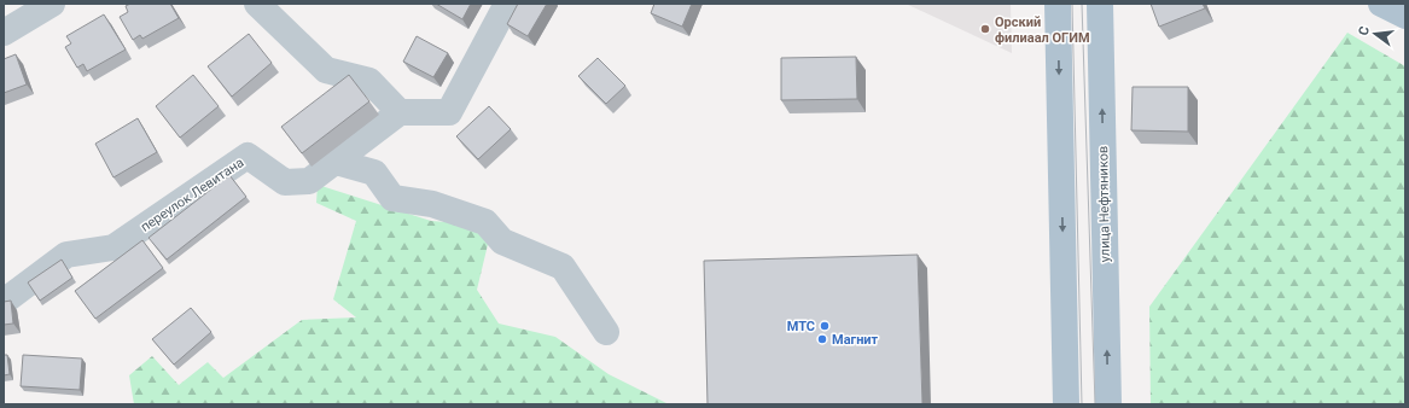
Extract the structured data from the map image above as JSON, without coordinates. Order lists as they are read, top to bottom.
{
  "streets": {
    "main road": ["улица Нефтяников"],
    "street": ["переулок Левитана"]
  },
  "places": ["Орский филиаал ОГИМ", "МТС", "Магнит"],
  "north": "left"
}
